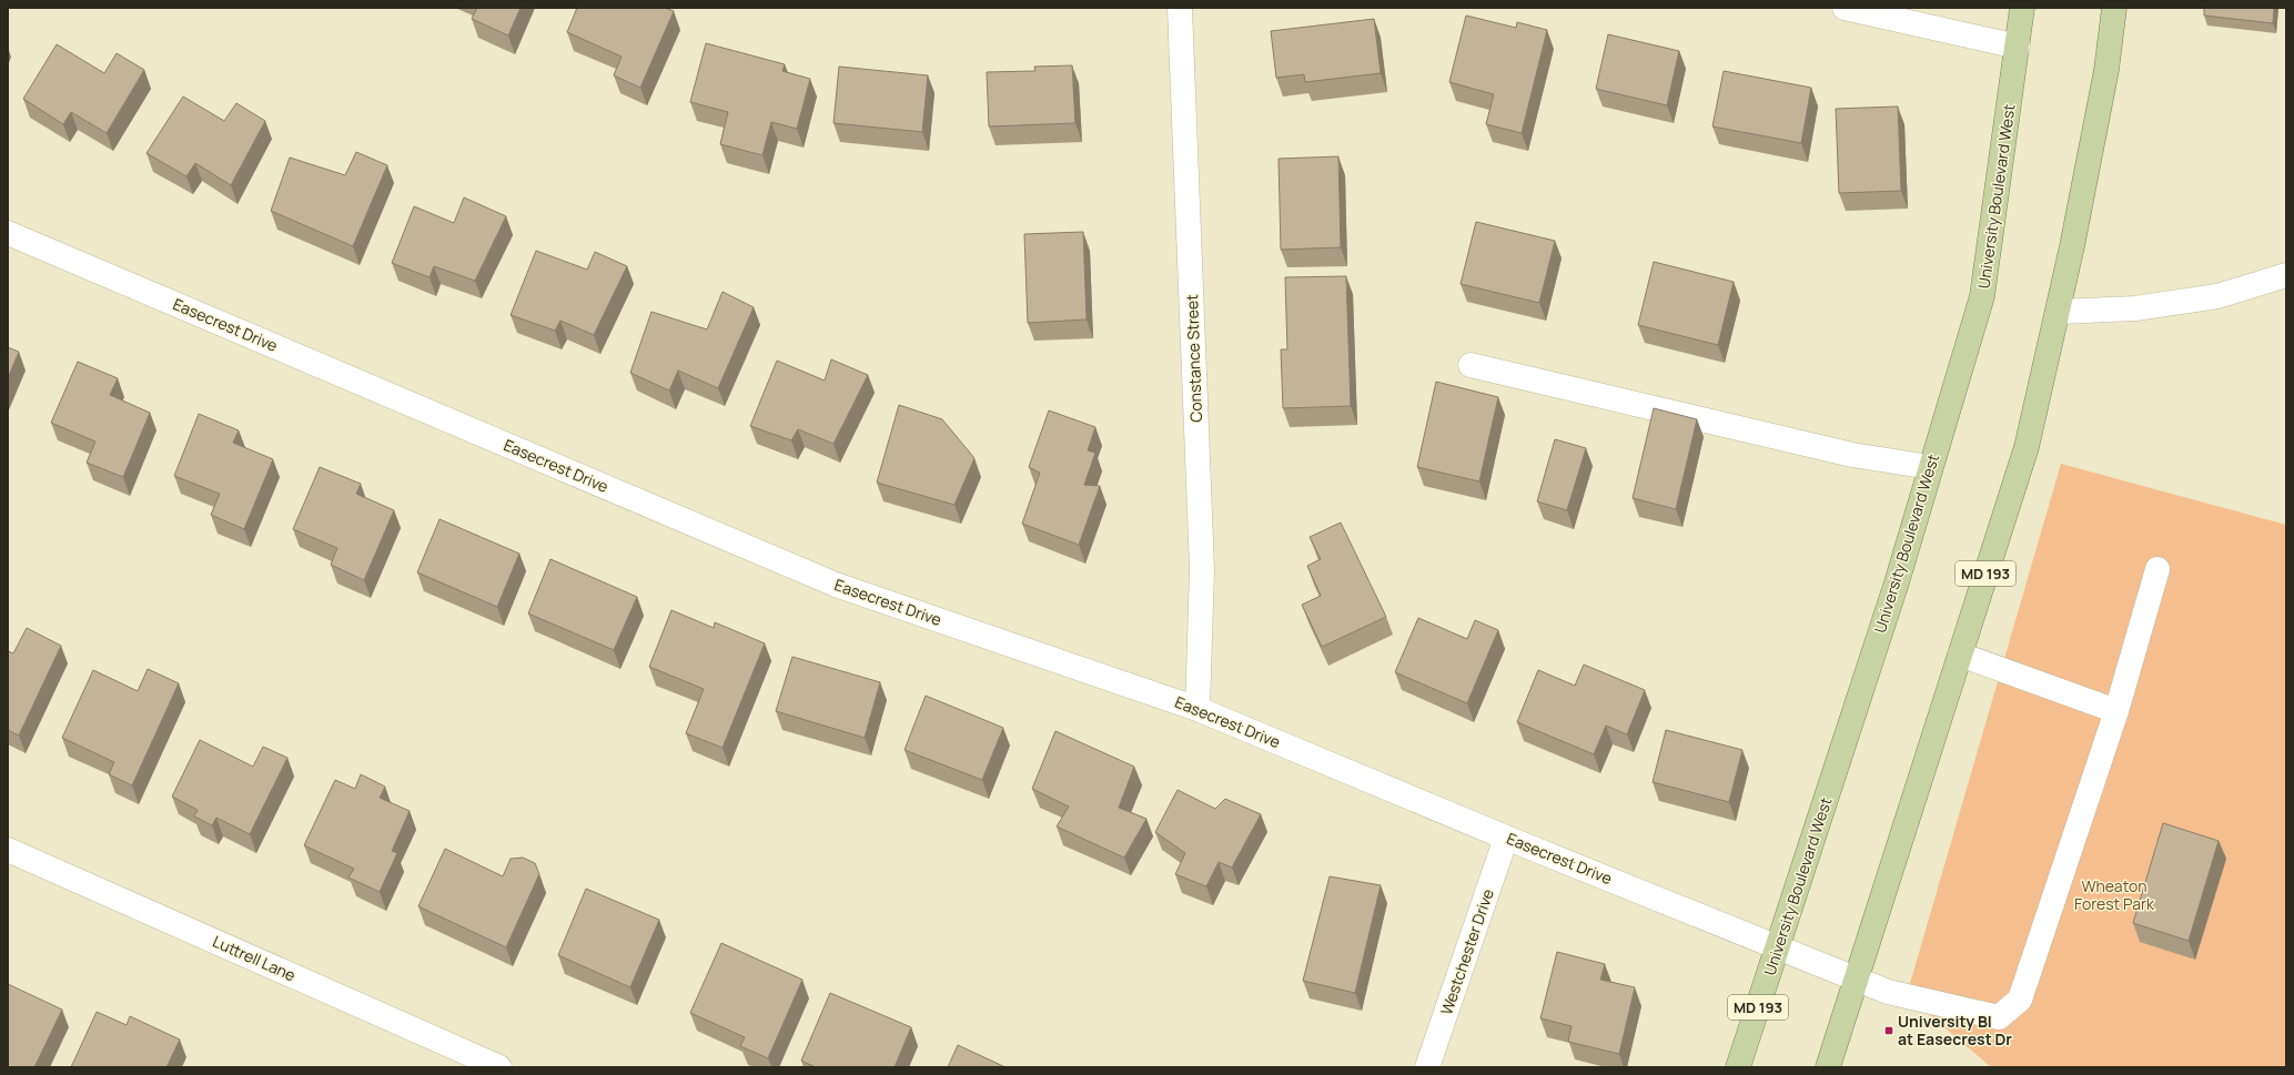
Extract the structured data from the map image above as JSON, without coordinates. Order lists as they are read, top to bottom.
{
  "streets": {
    "main road": ["University Boulevard West", "MD 193"],
    "street": [
      "Easecrest Drive",
      "Constance Street",
      "Westchester Drive",
      "Luttrell Lane"
    ]
  },
  "crossings": [
    ["University Boulevard West", "Easecrest Drive"],
    ["Easecrest Drive", "Constance Street"],
    ["Easecrest Drive", "MD 193"],
    ["Easecrest Drive", "Westchester Drive"]
  ],
  "parks": ["Wheaton Forest Park"],
  "places": {
    "transit": ["University Bl at Easecrest Dr"]
  }
}
